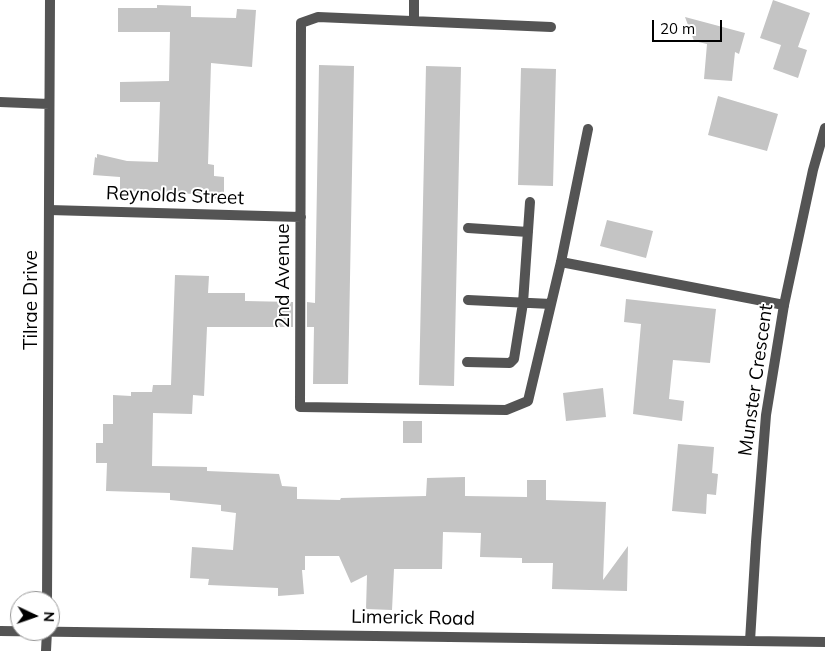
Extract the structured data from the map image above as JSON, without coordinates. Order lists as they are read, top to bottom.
{
  "streets": {
    "street": [
      "Reynolds Street",
      "2nd Avenue",
      "Tilrae Drive",
      "Munster Crescent",
      "Limerick Road"
    ]
  },
  "crossings": [
    ["Reynolds Street", "2nd Avenue"],
    ["Reynolds Street", "Tilrae Drive"],
    ["Munster Crescent", "Limerick Road"]
  ],
  "scale_bar": "20 m",
  "north": "right"
}
